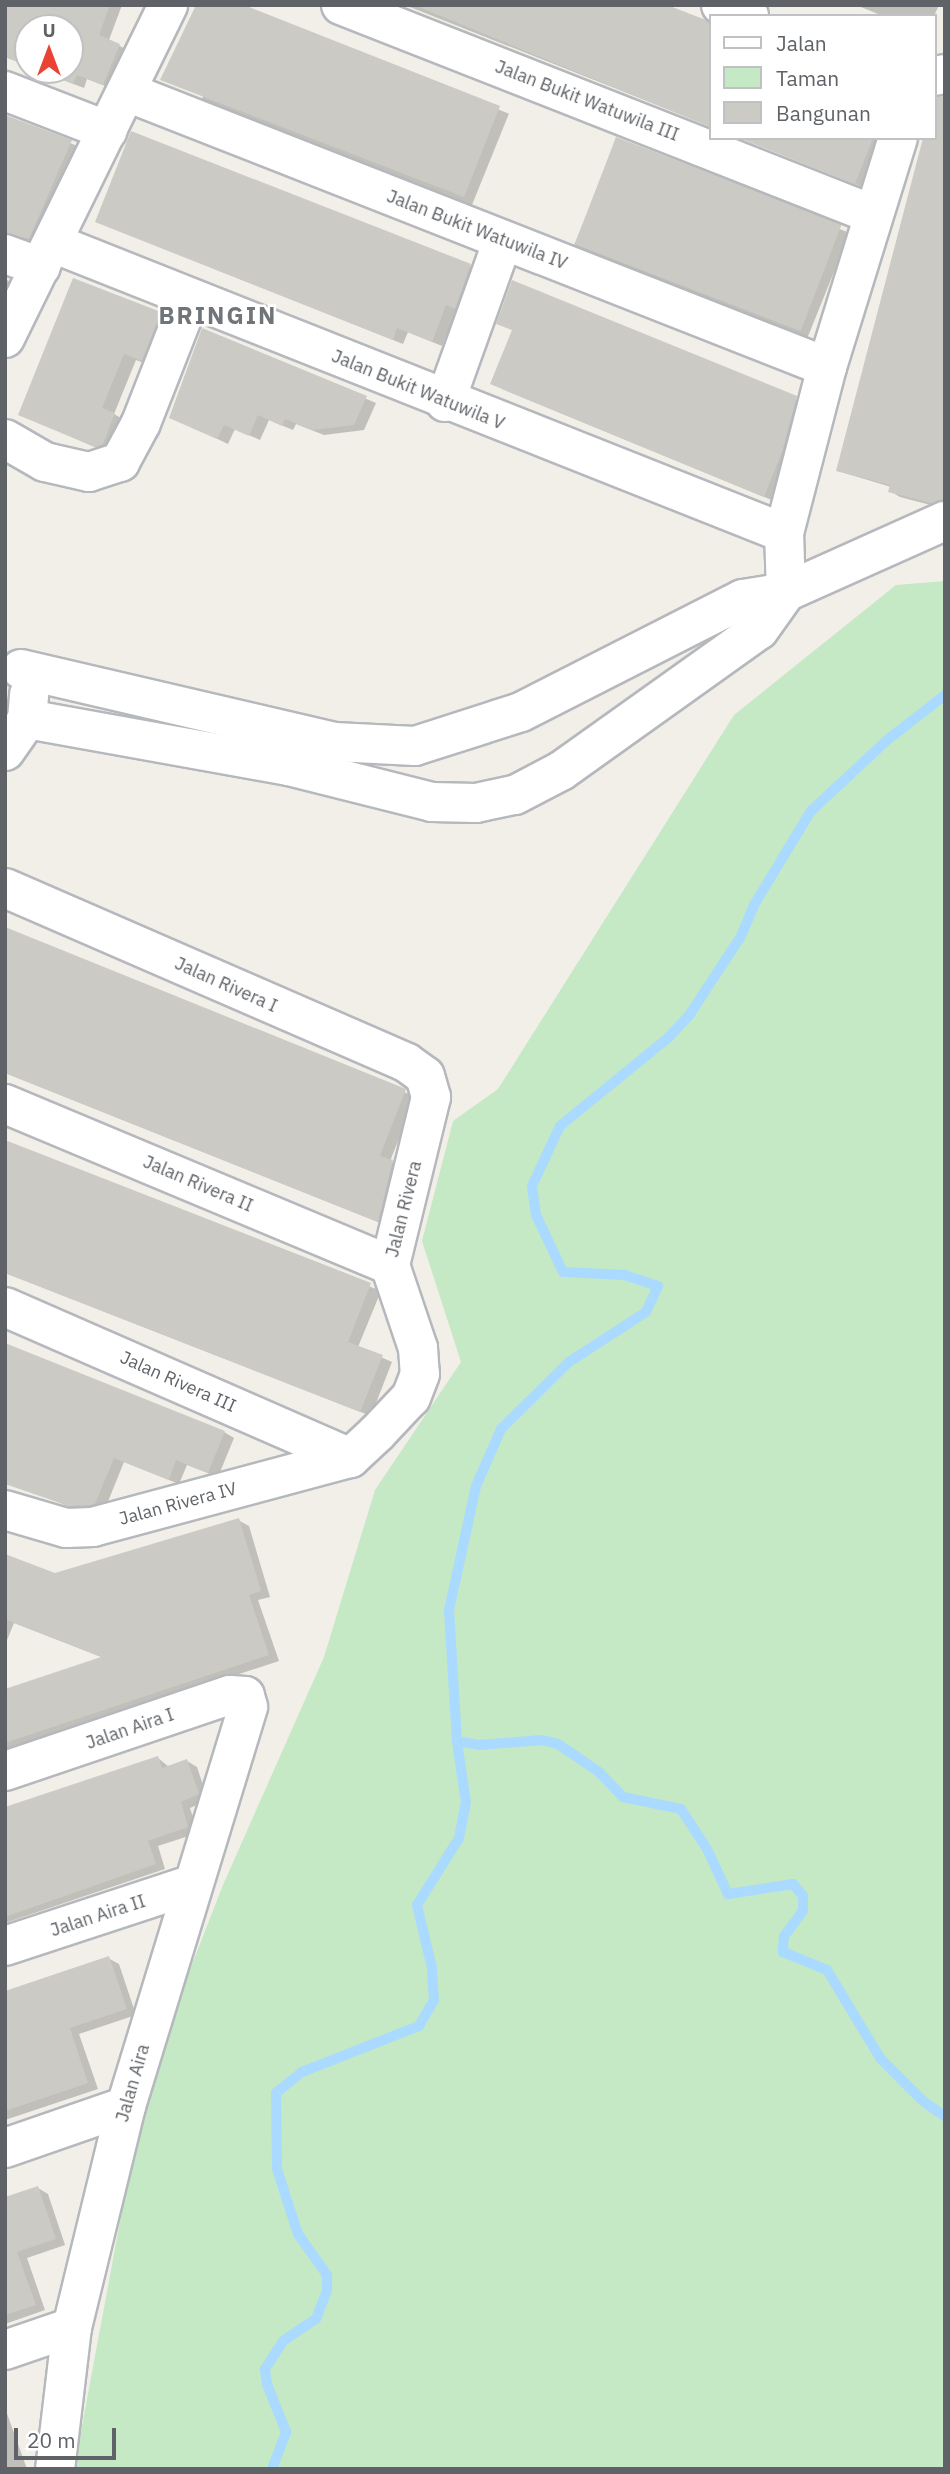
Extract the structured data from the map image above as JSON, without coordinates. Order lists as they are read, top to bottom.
{
  "streets": {
    "street": [
      "Jalan Bukit Watuwila III",
      "Jalan Bukit Watuwila IV",
      "Jalan Bukit Watuwila V",
      "Jalan Rivera I",
      "Jalan Rivera II",
      "Jalan Rivera",
      "Jalan Rivera III",
      "Jalan Rivera IV",
      "Jalan Aira I",
      "Jalan Aira II",
      "Jalan Aira"
    ]
  },
  "crossings": [
    ["Jalan Rivera I", "Jalan Rivera"],
    ["Jalan Rivera II", "Jalan Rivera"],
    ["Jalan Rivera", "Jalan Rivera III"],
    ["Jalan Rivera", "Jalan Rivera IV"],
    ["Jalan Rivera III", "Jalan Rivera IV"],
    ["Jalan Aira I", "Jalan Aira"],
    ["Jalan Aira II", "Jalan Aira"]
  ],
  "districts": ["BRINGIN"],
  "legend": ["Jalan", "Taman", "Bangunan"],
  "scale_bar": "20 m",
  "north": "top"
}
